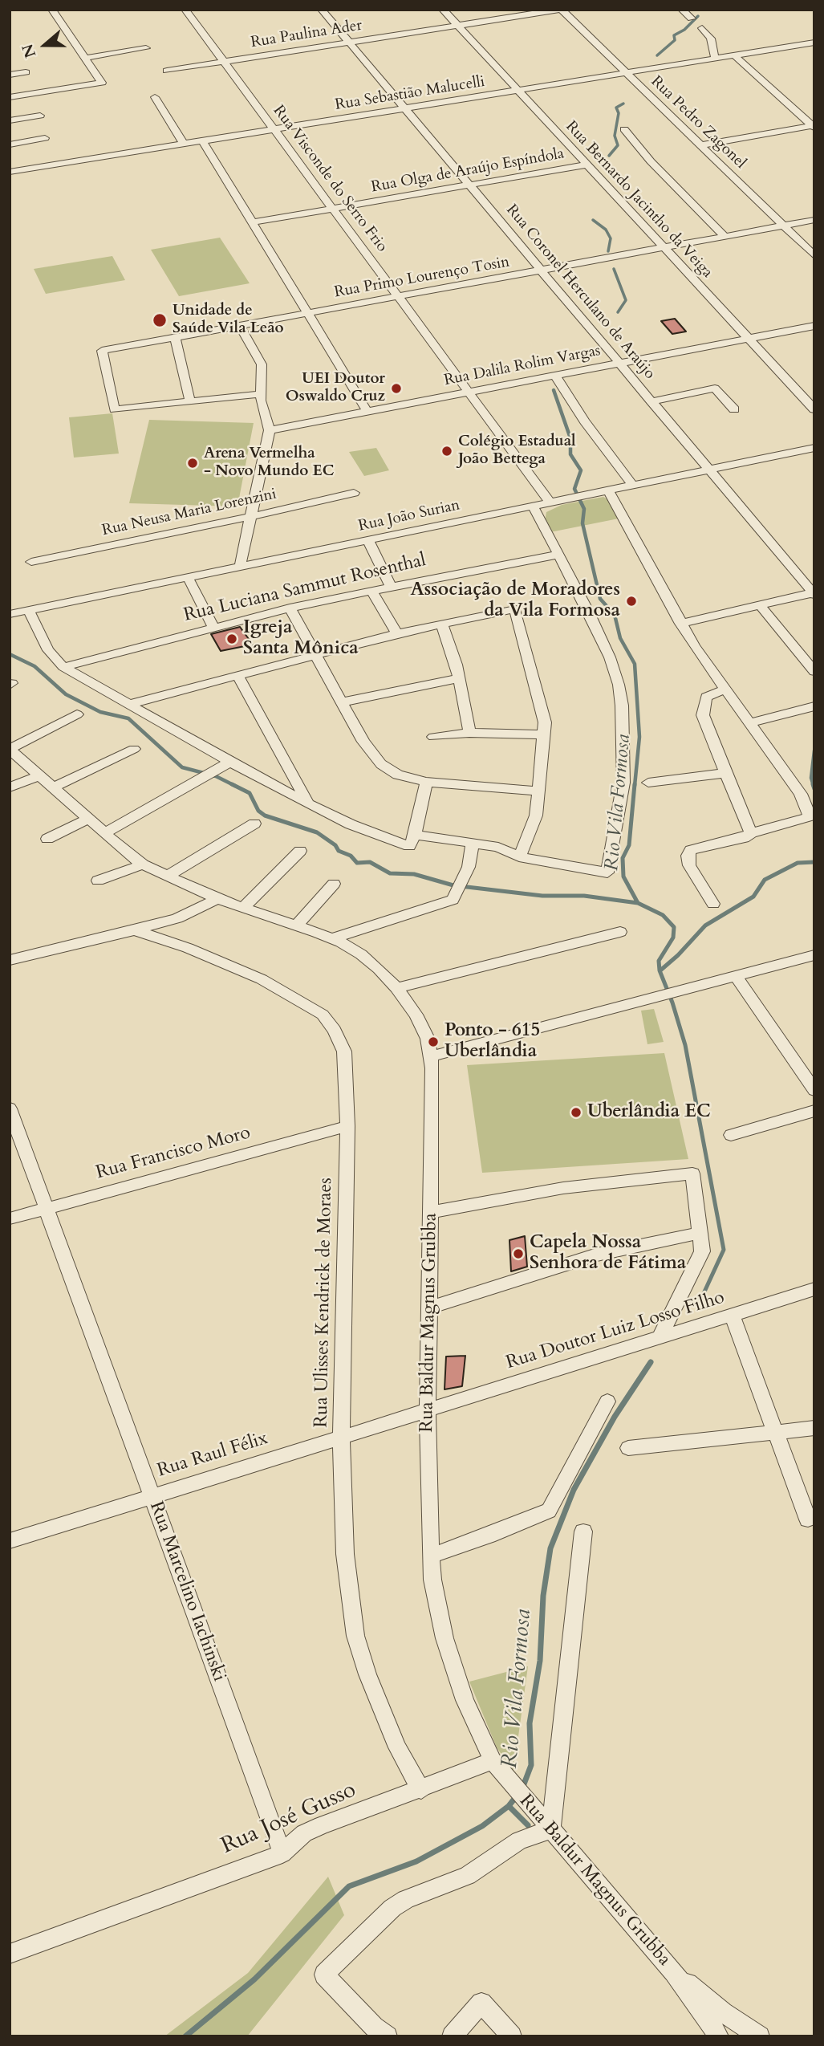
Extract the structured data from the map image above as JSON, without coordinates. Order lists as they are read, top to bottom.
{
  "streets": {
    "street": [
      "Rua Paulina Ader",
      "Rua Sebastião Malucelli",
      "Rua Pedro Zagonel",
      "Rua Olga de Araújo Espíndola",
      "Rua Visconde do Serro Frio",
      "Rua Bernardo Jacintho da Veiga",
      "Rua Primo Lourenço Tosin",
      "Rua Coronel Herculano de Araújo",
      "Rua Dalila Rolim Vargas",
      "Rua Neusa Maria Lorenzini",
      "Rua João Surian",
      "Rua Luciana Sammut Rosenthal",
      "Rua Francisco Moro",
      "Rua Ulisses Kendrick de Moraes",
      "Rua Baldur Magnus Grubba",
      "Rua Doutor Luiz Losso Filho",
      "Rua Raul Félix",
      "Rua Marcelino Iachinski",
      "Rua José Gusso"
    ]
  },
  "crossings": [
    ["Rua Paulina Ader", "Rua Pedro Zagonel"],
    ["Rua Paulina Ader", "Rua Visconde do Serro Frio"],
    ["Rua Paulina Ader", "Rua Bernardo Jacintho da Veiga"],
    ["Rua Paulina Ader", "Rua Coronel Herculano de Araújo"],
    ["Rua Sebastião Malucelli", "Rua Pedro Zagonel"],
    ["Rua Sebastião Malucelli", "Rua Visconde do Serro Frio"],
    ["Rua Sebastião Malucelli", "Rua Bernardo Jacintho da Veiga"],
    ["Rua Sebastião Malucelli", "Rua Coronel Herculano de Araújo"],
    ["Rua Pedro Zagonel", "Rua Primo Lourenço Tosin"],
    ["Rua Olga de Araújo Espíndola", "Rua Visconde do Serro Frio"],
    ["Rua Olga de Araújo Espíndola", "Rua Bernardo Jacintho da Veiga"],
    ["Rua Olga de Araújo Espíndola", "Rua Coronel Herculano de Araújo"],
    ["Rua Visconde do Serro Frio", "Rua Primo Lourenço Tosin"],
    ["Rua Visconde do Serro Frio", "Rua Dalila Rolim Vargas"],
    ["Rua Visconde do Serro Frio", "Rua João Surian"],
    ["Rua Bernardo Jacintho da Veiga", "Rua Primo Lourenço Tosin"],
    ["Rua Bernardo Jacintho da Veiga", "Rua Dalila Rolim Vargas"],
    ["Rua Primo Lourenço Tosin", "Rua Coronel Herculano de Araújo"],
    ["Rua Coronel Herculano de Araújo", "Rua Dalila Rolim Vargas"],
    ["Rua Coronel Herculano de Araújo", "Rua João Surian"],
    ["Rua Francisco Moro", "Rua Ulisses Kendrick de Moraes"],
    ["Rua Francisco Moro", "Rua Marcelino Iachinski"],
    ["Rua Ulisses Kendrick de Moraes", "Rua Raul Félix"],
    ["Rua Ulisses Kendrick de Moraes", "Rua José Gusso"],
    ["Rua Baldur Magnus Grubba", "Rua Doutor Luiz Losso Filho"],
    ["Rua Baldur Magnus Grubba", "Rua Raul Félix"],
    ["Rua Baldur Magnus Grubba", "Rua José Gusso"],
    ["Rua Doutor Luiz Losso Filho", "Rua Raul Félix"],
    ["Rua Raul Félix", "Rua Marcelino Iachinski"],
    ["Rua Marcelino Iachinski", "Rua José Gusso"]
  ],
  "water": ["Rio Vila Formosa"],
  "places": [
    "Unidade de Saúde Vila Leão",
    "UEI Doutor Oswaldo Cruz",
    "Colégio Estadual João Bettega",
    "Arena Vermelha - Novo Mundo EC",
    "Associação de Moradores da Vila Formosa",
    "Igreja Santa Mônica",
    "Ponto - 615 Uberlândia",
    "Uberlândia EC",
    "Capela Nossa Senhora de Fátima"
  ],
  "north": "left"
}
